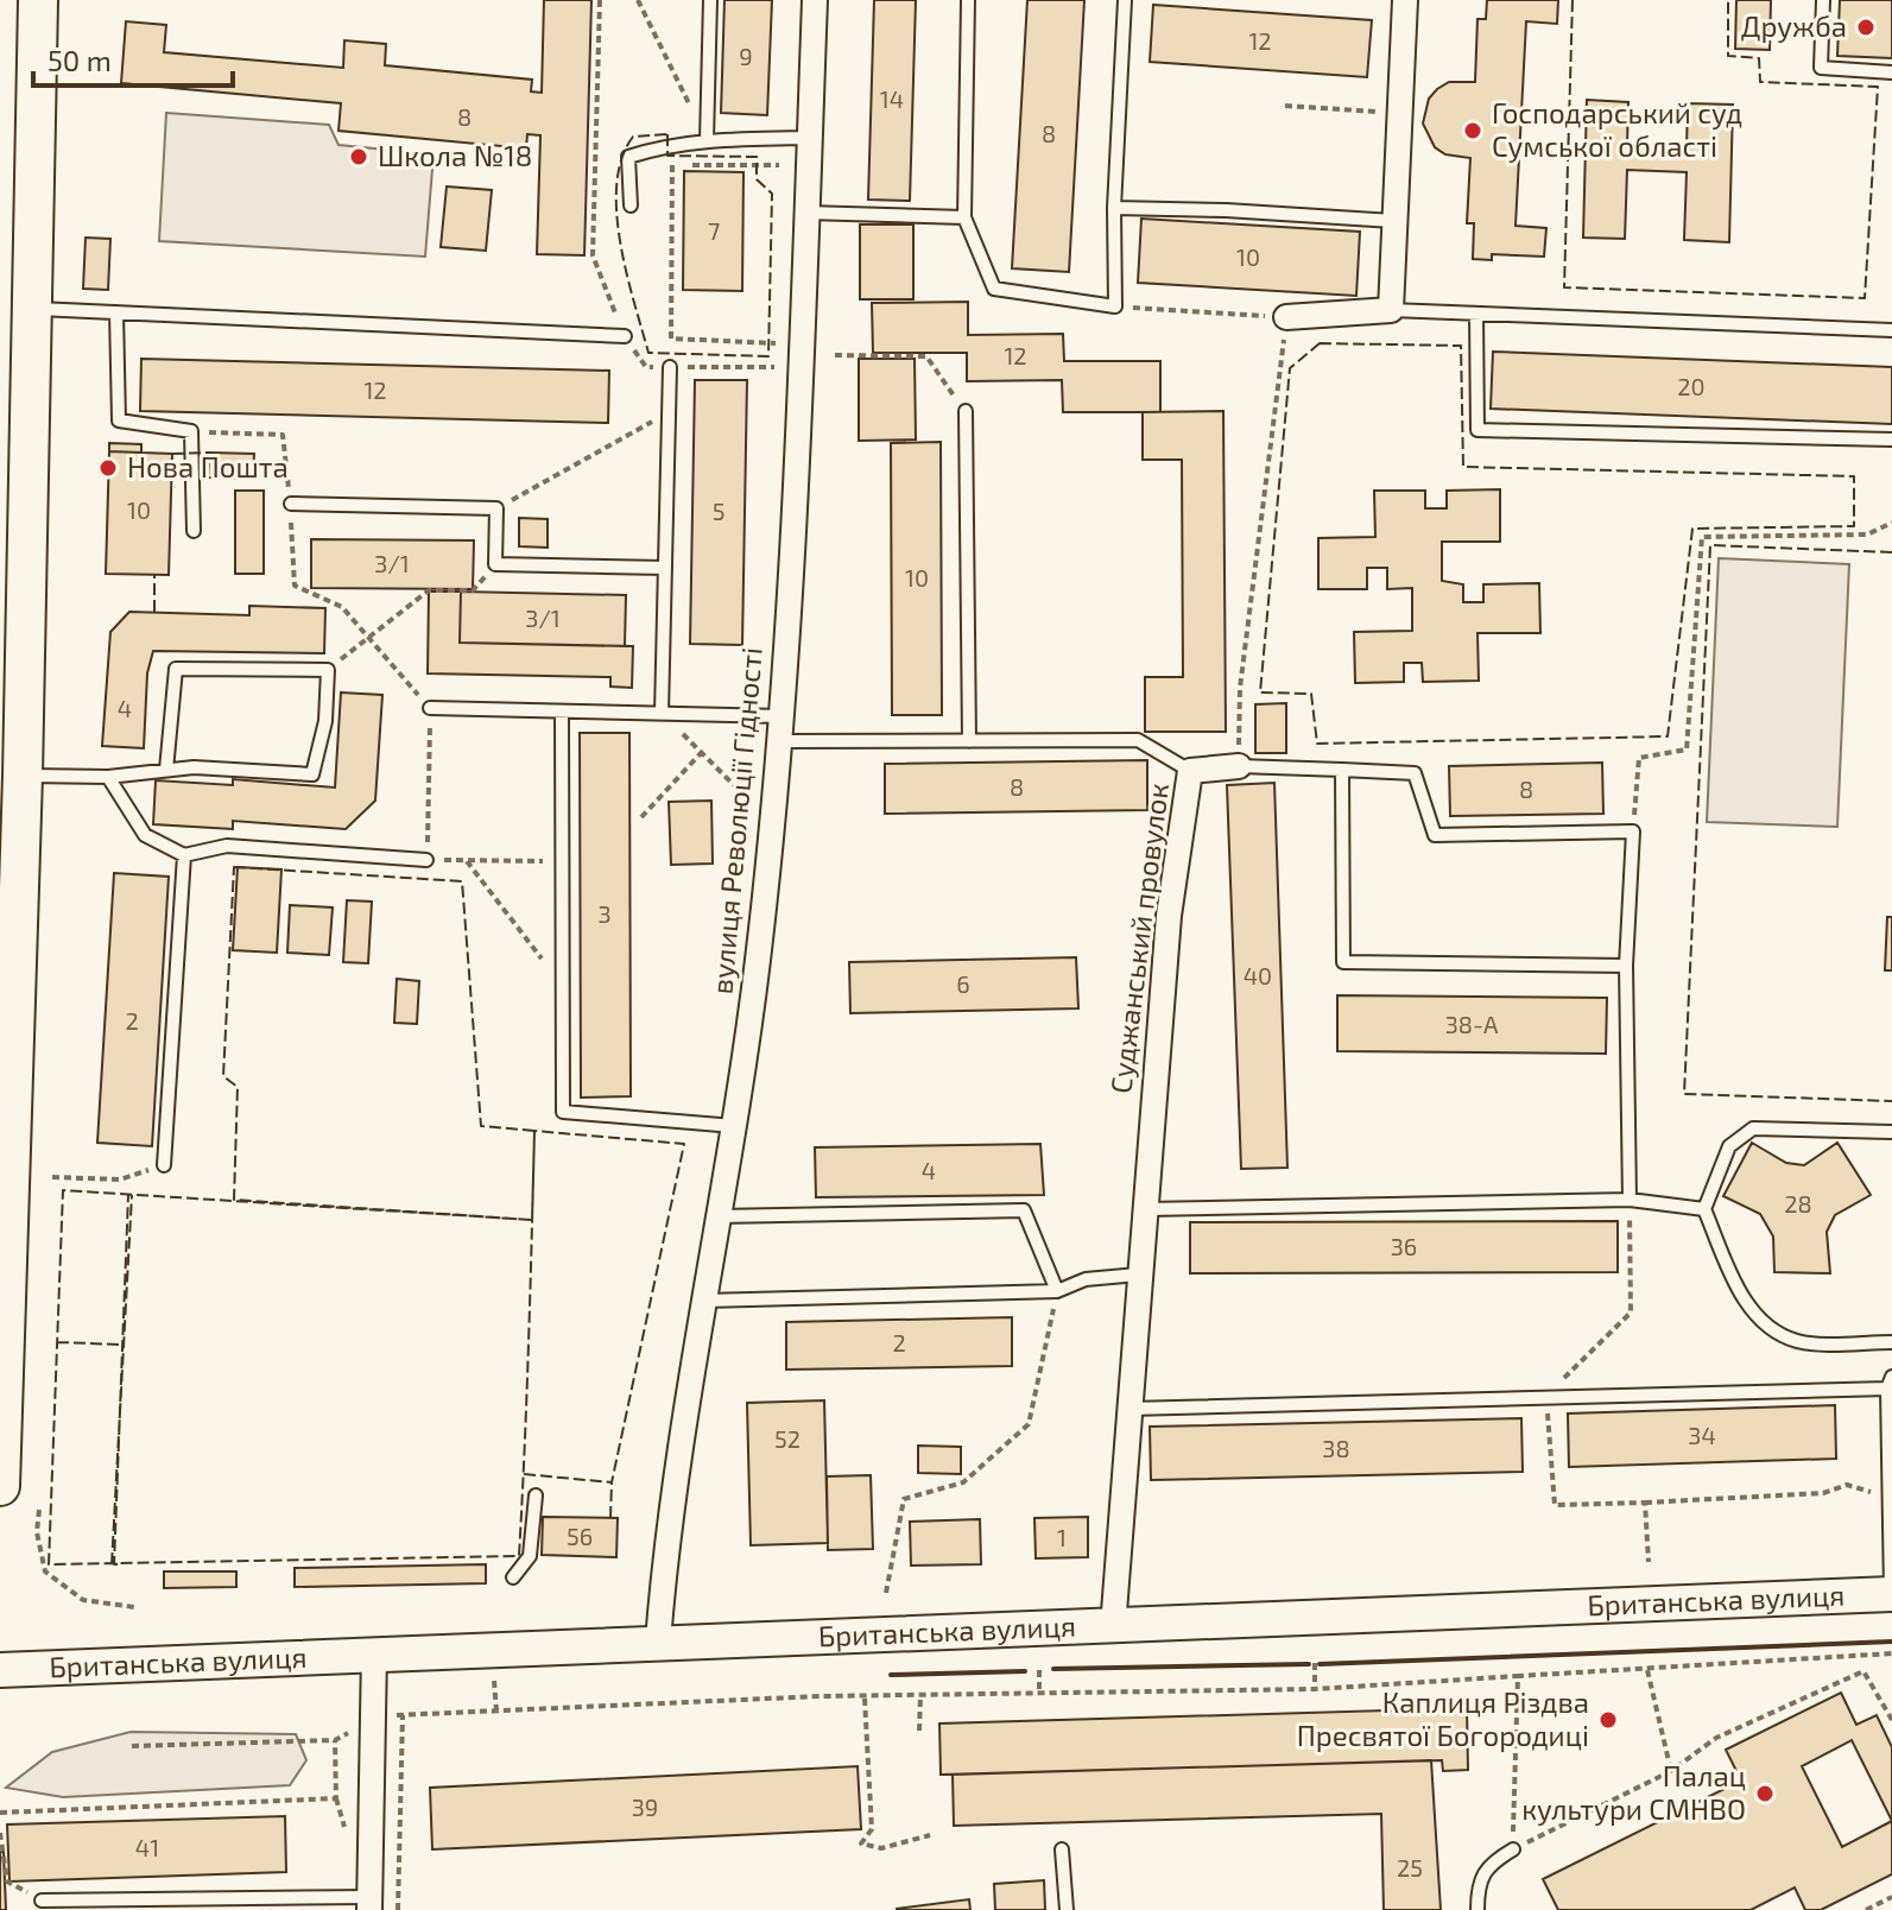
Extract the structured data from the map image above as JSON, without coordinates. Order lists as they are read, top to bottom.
{
  "streets": {
    "main road": ["Британська вулиця"],
    "street": ["вулиця Революції Гідності", "Суджанський провулок"]
  },
  "crossings": [
    ["вулиця Революції Гідності", "Британська вулиця"],
    ["Суджанський провулок", "Британська вулиця"]
  ],
  "places": [
    "Дружба",
    "Господарський суд Сумської області",
    "Школа №18",
    "Нова Пошта",
    "Каплиця Різдва Пресвятої Богородиці",
    "Палац культури СМНВО"
  ],
  "house_numbers": [
    "12",
    "9",
    "14",
    "8",
    "8",
    "7",
    "10",
    "12",
    "20",
    "12",
    "10",
    "5",
    "3/1",
    "10",
    "3/1",
    "4",
    "8",
    "8",
    "3",
    "40",
    "6",
    "2",
    "38-А",
    "4",
    "28",
    "36",
    "2",
    "34",
    "52",
    "38",
    "56",
    "1",
    "39",
    "41",
    "25"
  ],
  "scale_bar": "50 m"
}
